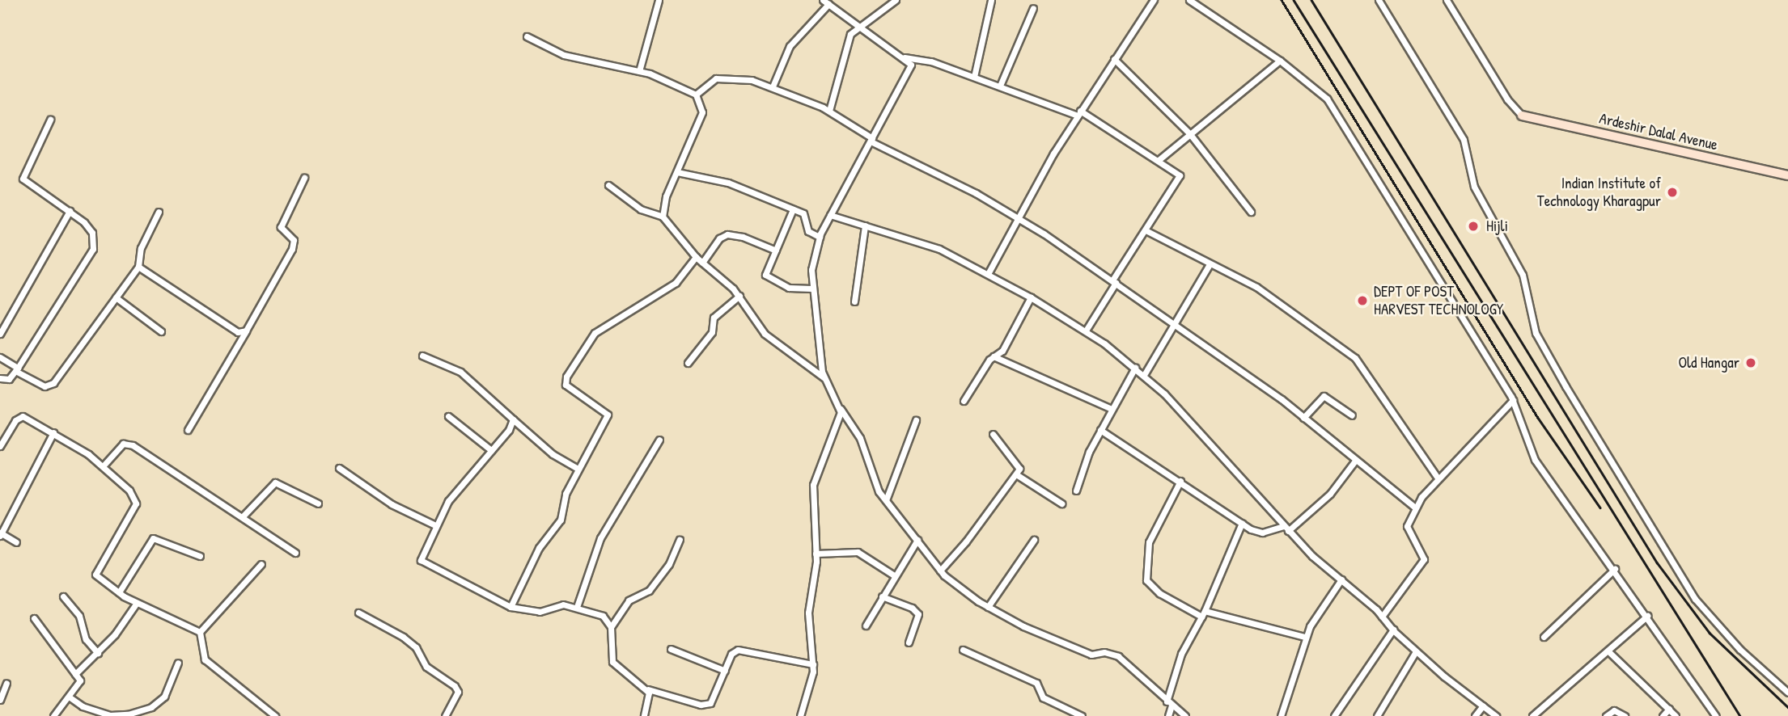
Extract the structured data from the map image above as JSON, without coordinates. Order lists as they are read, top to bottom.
{
  "streets": {
    "street": ["Ardeshir Dalal Avenue"]
  },
  "places": [
    "Indian Institute of Technology Kharagpur",
    "Hijli",
    "DEPT OF POST HARVEST TECHNOLOGY",
    "Old Hangar"
  ]
}
